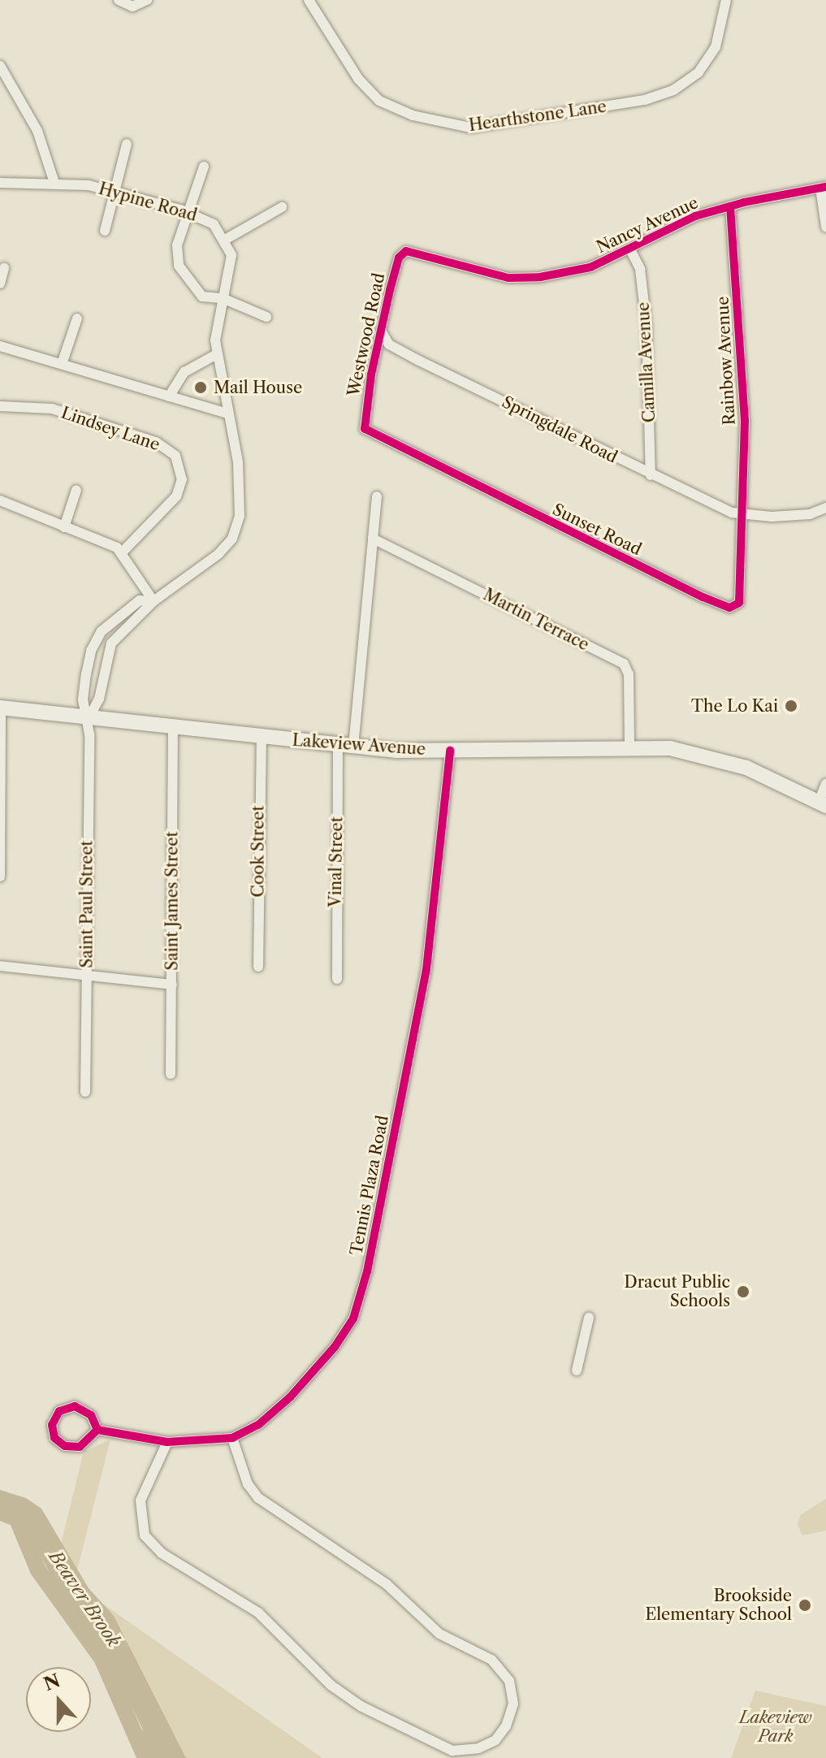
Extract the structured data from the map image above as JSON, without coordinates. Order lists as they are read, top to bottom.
{
  "streets": {
    "main road": ["Lakeview Avenue"],
    "street": [
      "Hearthstone Lane",
      "Hypine Road",
      "Nancy Avenue",
      "Westwood Road",
      "Rainbow Avenue",
      "Camilla Avenue",
      "Lindsey Lane",
      "Springdale Road",
      "Sunset Road",
      "Martin Terrace",
      "Cook Street",
      "Vinal Street",
      "Saint James Street",
      "Saint Paul Street",
      "Tennis Plaza Road"
    ]
  },
  "crossings": [
    ["Nancy Avenue", "Westwood Road"],
    ["Nancy Avenue", "Rainbow Avenue"],
    ["Nancy Avenue", "Camilla Avenue"],
    ["Westwood Road", "Springdale Road"],
    ["Westwood Road", "Sunset Road"],
    ["Rainbow Avenue", "Springdale Road"],
    ["Rainbow Avenue", "Sunset Road"],
    ["Camilla Avenue", "Springdale Road"],
    ["Springdale Road", "Sunset Road"],
    ["Martin Terrace", "Lakeview Avenue"],
    ["Lakeview Avenue", "Cook Street"],
    ["Lakeview Avenue", "Vinal Street"],
    ["Lakeview Avenue", "Saint James Street"],
    ["Lakeview Avenue", "Saint Paul Street"],
    ["Lakeview Avenue", "Tennis Plaza Road"]
  ],
  "water": ["Beaver Brook"],
  "parks": ["Lakeview Park"],
  "places": [
    "Mail House",
    "The Lo Kai",
    "Dracut Public Schools",
    "Brookside Elementary School"
  ],
  "north": "top"
}
